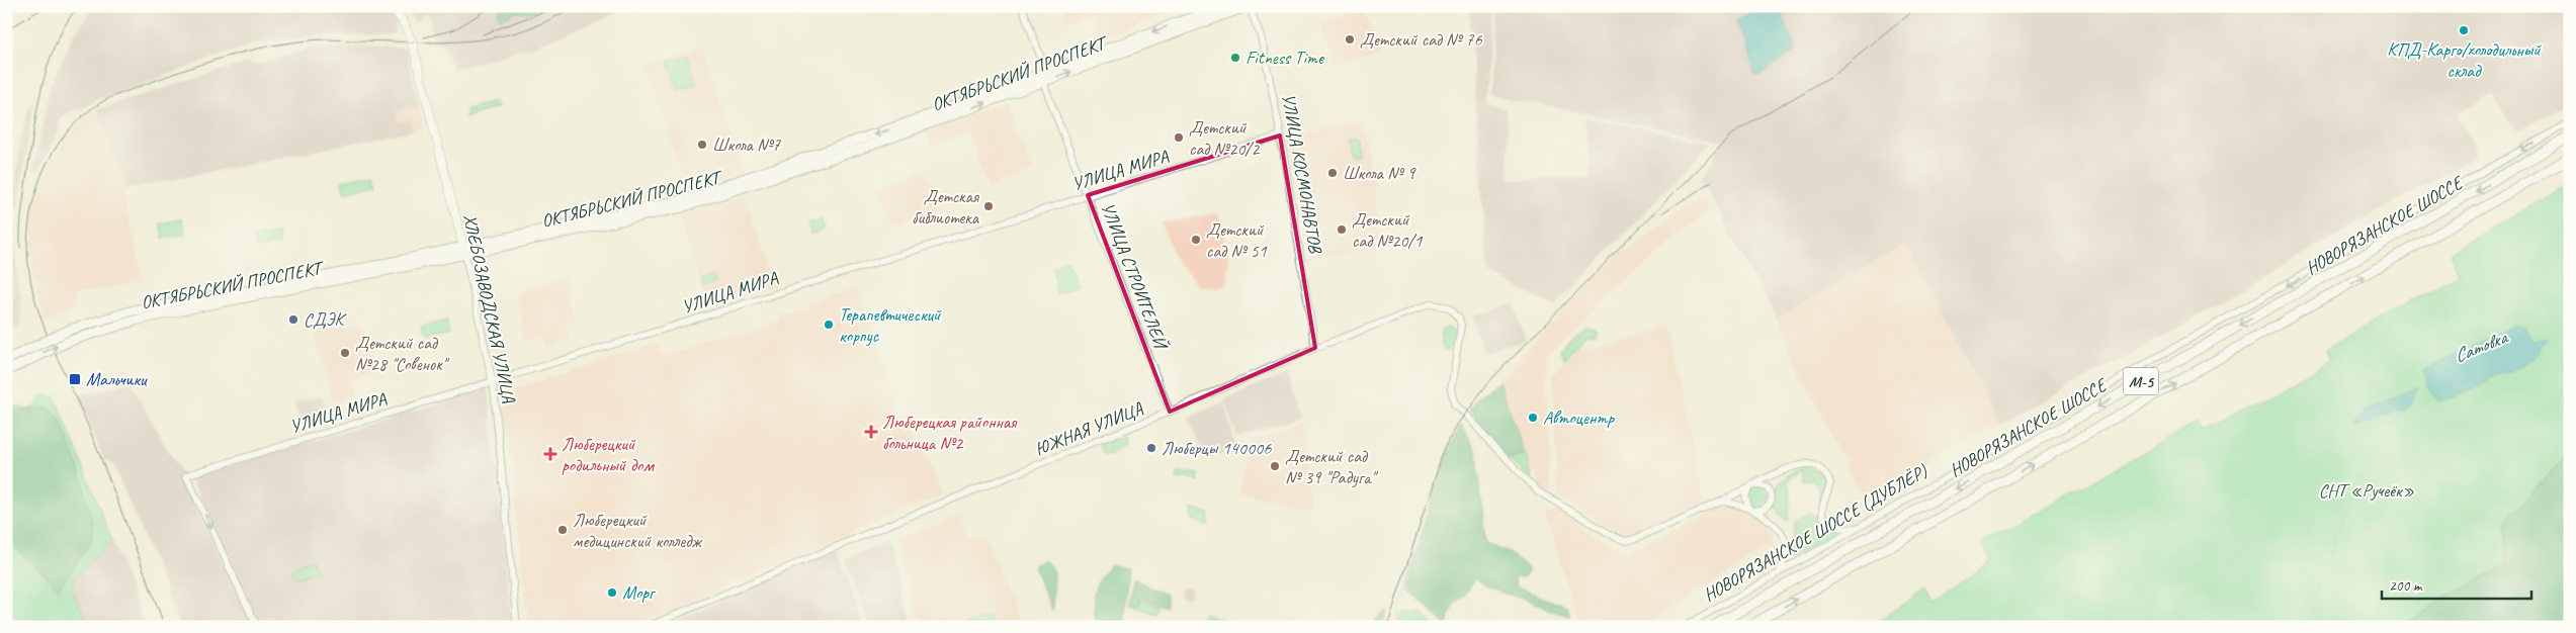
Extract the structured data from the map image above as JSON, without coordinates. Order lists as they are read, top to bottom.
{
  "streets": {
    "main road": [
      "ОКТЯБРЬСКИЙ ПРОСПЕКТ",
      "НОВОРЯЗАНСКОЕ ШОССЕ",
      "ХЛЕБОЗАВОДСКАЯ УЛИЦА",
      "М-5"
    ],
    "street": [
      "УЛИЦА МИРА",
      "УЛИЦА КОСМОНАВТОВ",
      "УЛИЦА СТРОИТЕЛЕЙ",
      "ЮЖНАЯ УЛИЦА",
      "НОВОРЯЗАНСКОЕ ШОССЕ (ДУБЛЁР)"
    ]
  },
  "crossings": [
    ["ОКТЯБРЬСКИЙ ПРОСПЕКТ", "УЛИЦА КОСМОНАВТОВ"],
    ["ОКТЯБРЬСКИЙ ПРОСПЕКТ", "УЛИЦА СТРОИТЕЛЕЙ"],
    ["ОКТЯБРЬСКИЙ ПРОСПЕКТ", "ХЛЕБОЗАВОДСКАЯ УЛИЦА"],
    ["УЛИЦА МИРА", "УЛИЦА КОСМОНАВТОВ"],
    ["УЛИЦА МИРА", "УЛИЦА СТРОИТЕЛЕЙ"],
    ["УЛИЦА МИРА", "ХЛЕБОЗАВОДСКАЯ УЛИЦА"],
    ["УЛИЦА КОСМОНАВТОВ", "ЮЖНАЯ УЛИЦА"],
    ["УЛИЦА СТРОИТЕЛЕЙ", "ЮЖНАЯ УЛИЦА"]
  ],
  "one_way": ["НОВОРЯЗАНСКОЕ ШОССЕ (ДУБЛЁР)"],
  "water": ["Сатовка"],
  "parks": ["СНТ «Ручеёк»"],
  "places": {
    "other": [
      "КПД-Карго/холодильный склад",
      "Детский сад № 76",
      "Fitness Time",
      "Детский сад №20/2",
      "Школа №7",
      "Школа № 9",
      "Детская библиотека",
      "Детский сад №20/1",
      "Детский сад № 51",
      "СДЭК",
      "Терапевтический корпус",
      "Детский сад №28 \"Совенок\"",
      "Автоцентр",
      "Люберцы 140006",
      "Детский сад № 39 \"Радуга\"",
      "Люберецкий медицинский колледж",
      "Морг"
    ],
    "transit": ["Мальчики"],
    "health": ["Люберецкая районная больница №2", "Люберецкий родильный дом"]
  },
  "scale_bar": "200 m"
}
